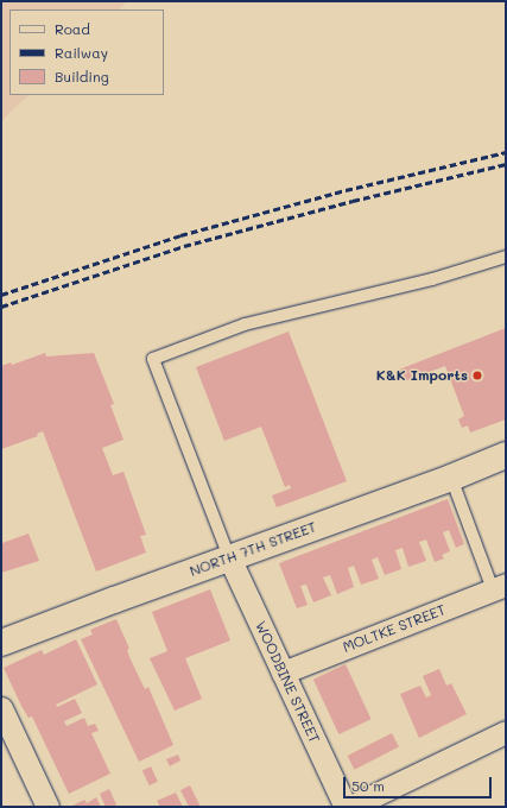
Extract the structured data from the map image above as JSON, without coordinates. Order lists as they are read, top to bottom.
{
  "streets": {
    "main road": ["NORTH 7TH STREET"],
    "street": ["MOLTKE STREET", "WOODBINE STREET"]
  },
  "crossings": [
    ["NORTH 7TH STREET", "WOODBINE STREET"],
    ["MOLTKE STREET", "WOODBINE STREET"]
  ],
  "places": ["K&K Imports"],
  "legend": ["Road", "Railway", "Building"],
  "scale_bar": "50 m"
}
